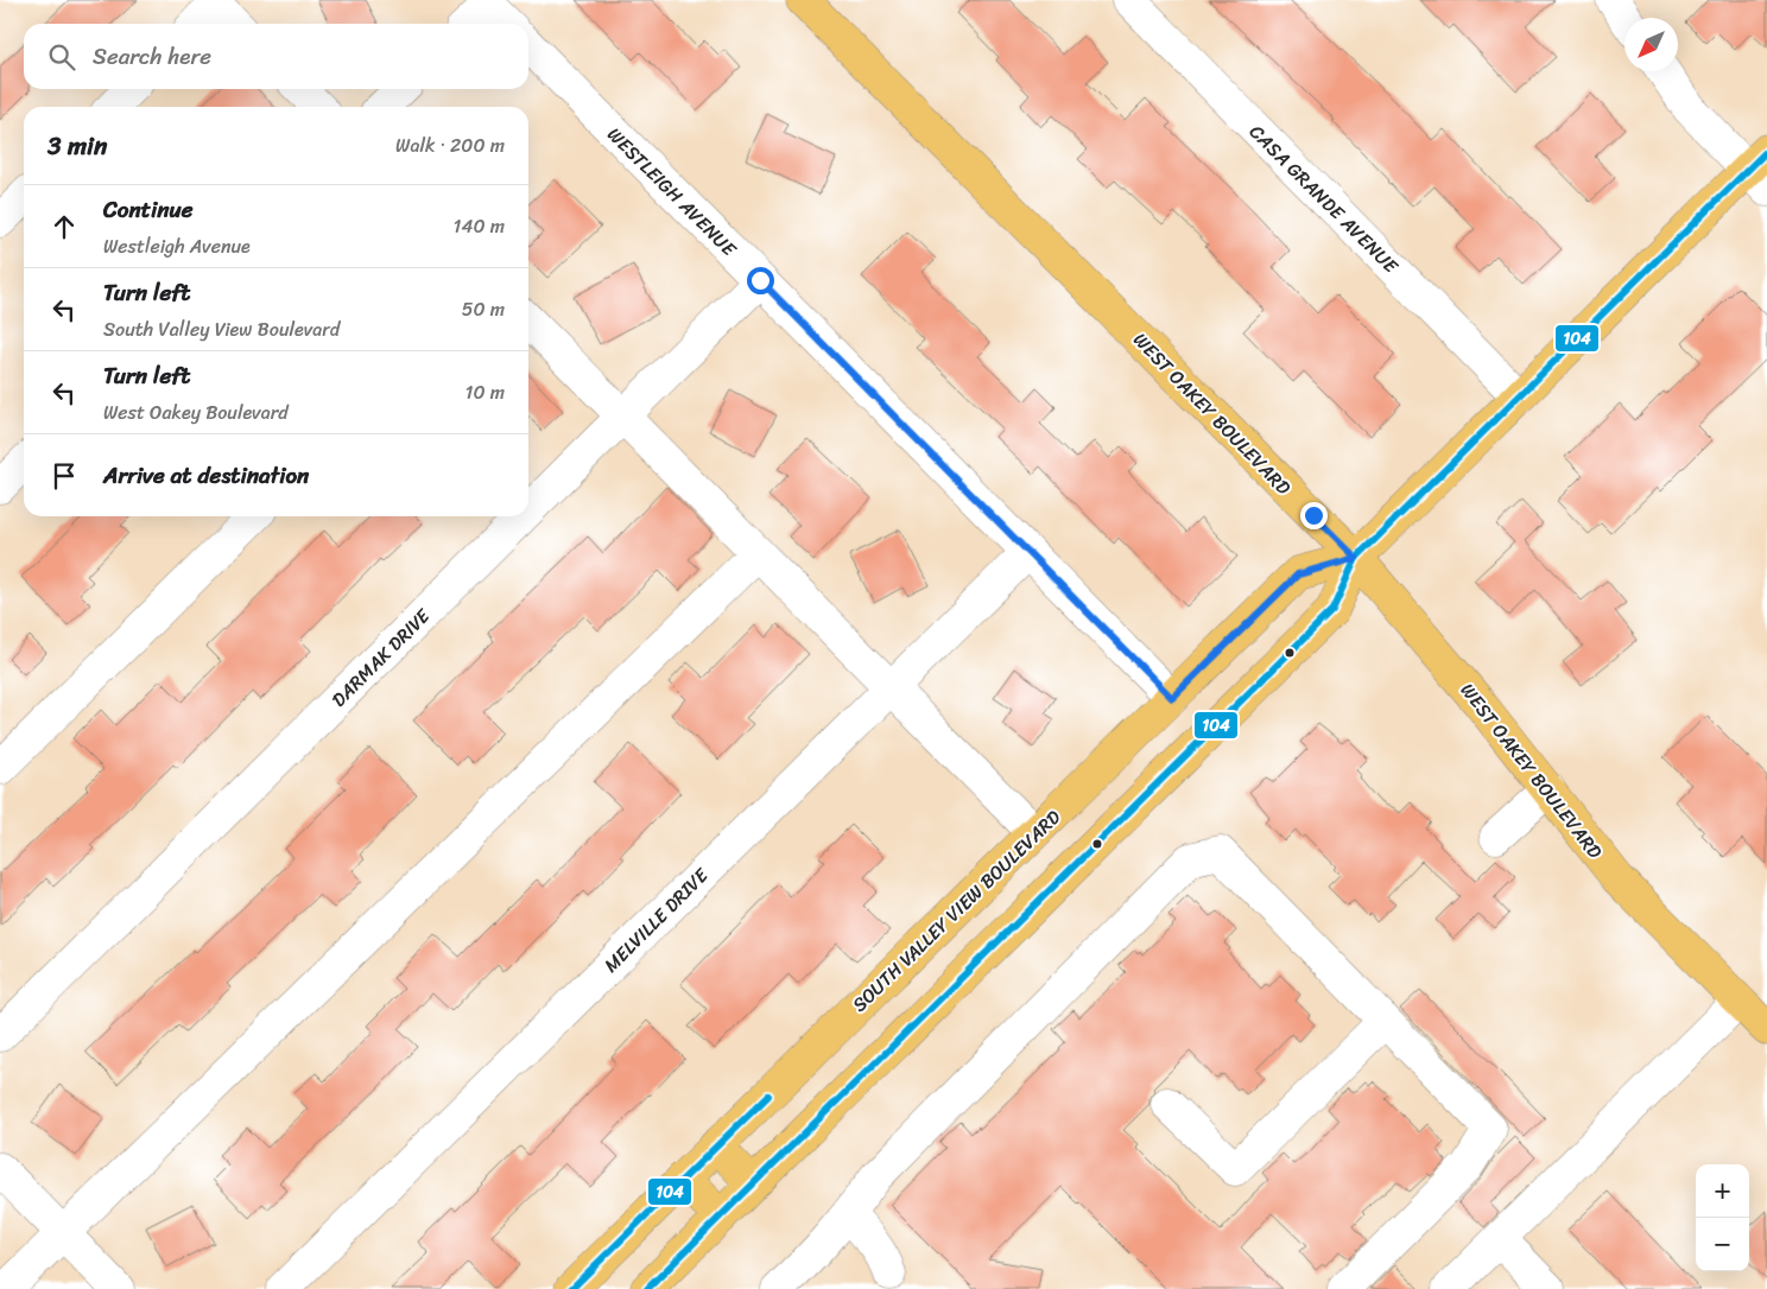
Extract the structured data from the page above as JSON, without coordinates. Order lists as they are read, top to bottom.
{
  "streets": {
    "main road": ["WEST OAKEY BOULEVARD", "SOUTH VALLEY VIEW BOULEVARD"],
    "street": [
      "WESTLEIGH AVENUE",
      "CASA GRANDE AVENUE",
      "DARMAK DRIVE",
      "MELVILLE DRIVE"
    ]
  },
  "crossings": [
    ["WESTLEIGH AVENUE", "DARMAK DRIVE"],
    ["WESTLEIGH AVENUE", "SOUTH VALLEY VIEW BOULEVARD"],
    ["WESTLEIGH AVENUE", "MELVILLE DRIVE"],
    ["CASA GRANDE AVENUE", "SOUTH VALLEY VIEW BOULEVARD"],
    ["WEST OAKEY BOULEVARD", "SOUTH VALLEY VIEW BOULEVARD"]
  ],
  "lines": ["transit line 104"],
  "north": "bottom left",
  "page": {
    "search": "Search here",
    "heading": ["3 min", "Walk · 200 m"],
    "list": [
      ["Continue", "Westleigh Avenue", "140 m"],
      ["Turn left", "South Valley View Boulevard", "50 m"],
      ["Turn left", "West Oakey Boulevard", "10 m"],
      "Arrive at destination"
    ],
    "map_buttons": ["+", "−"]
  }
}
